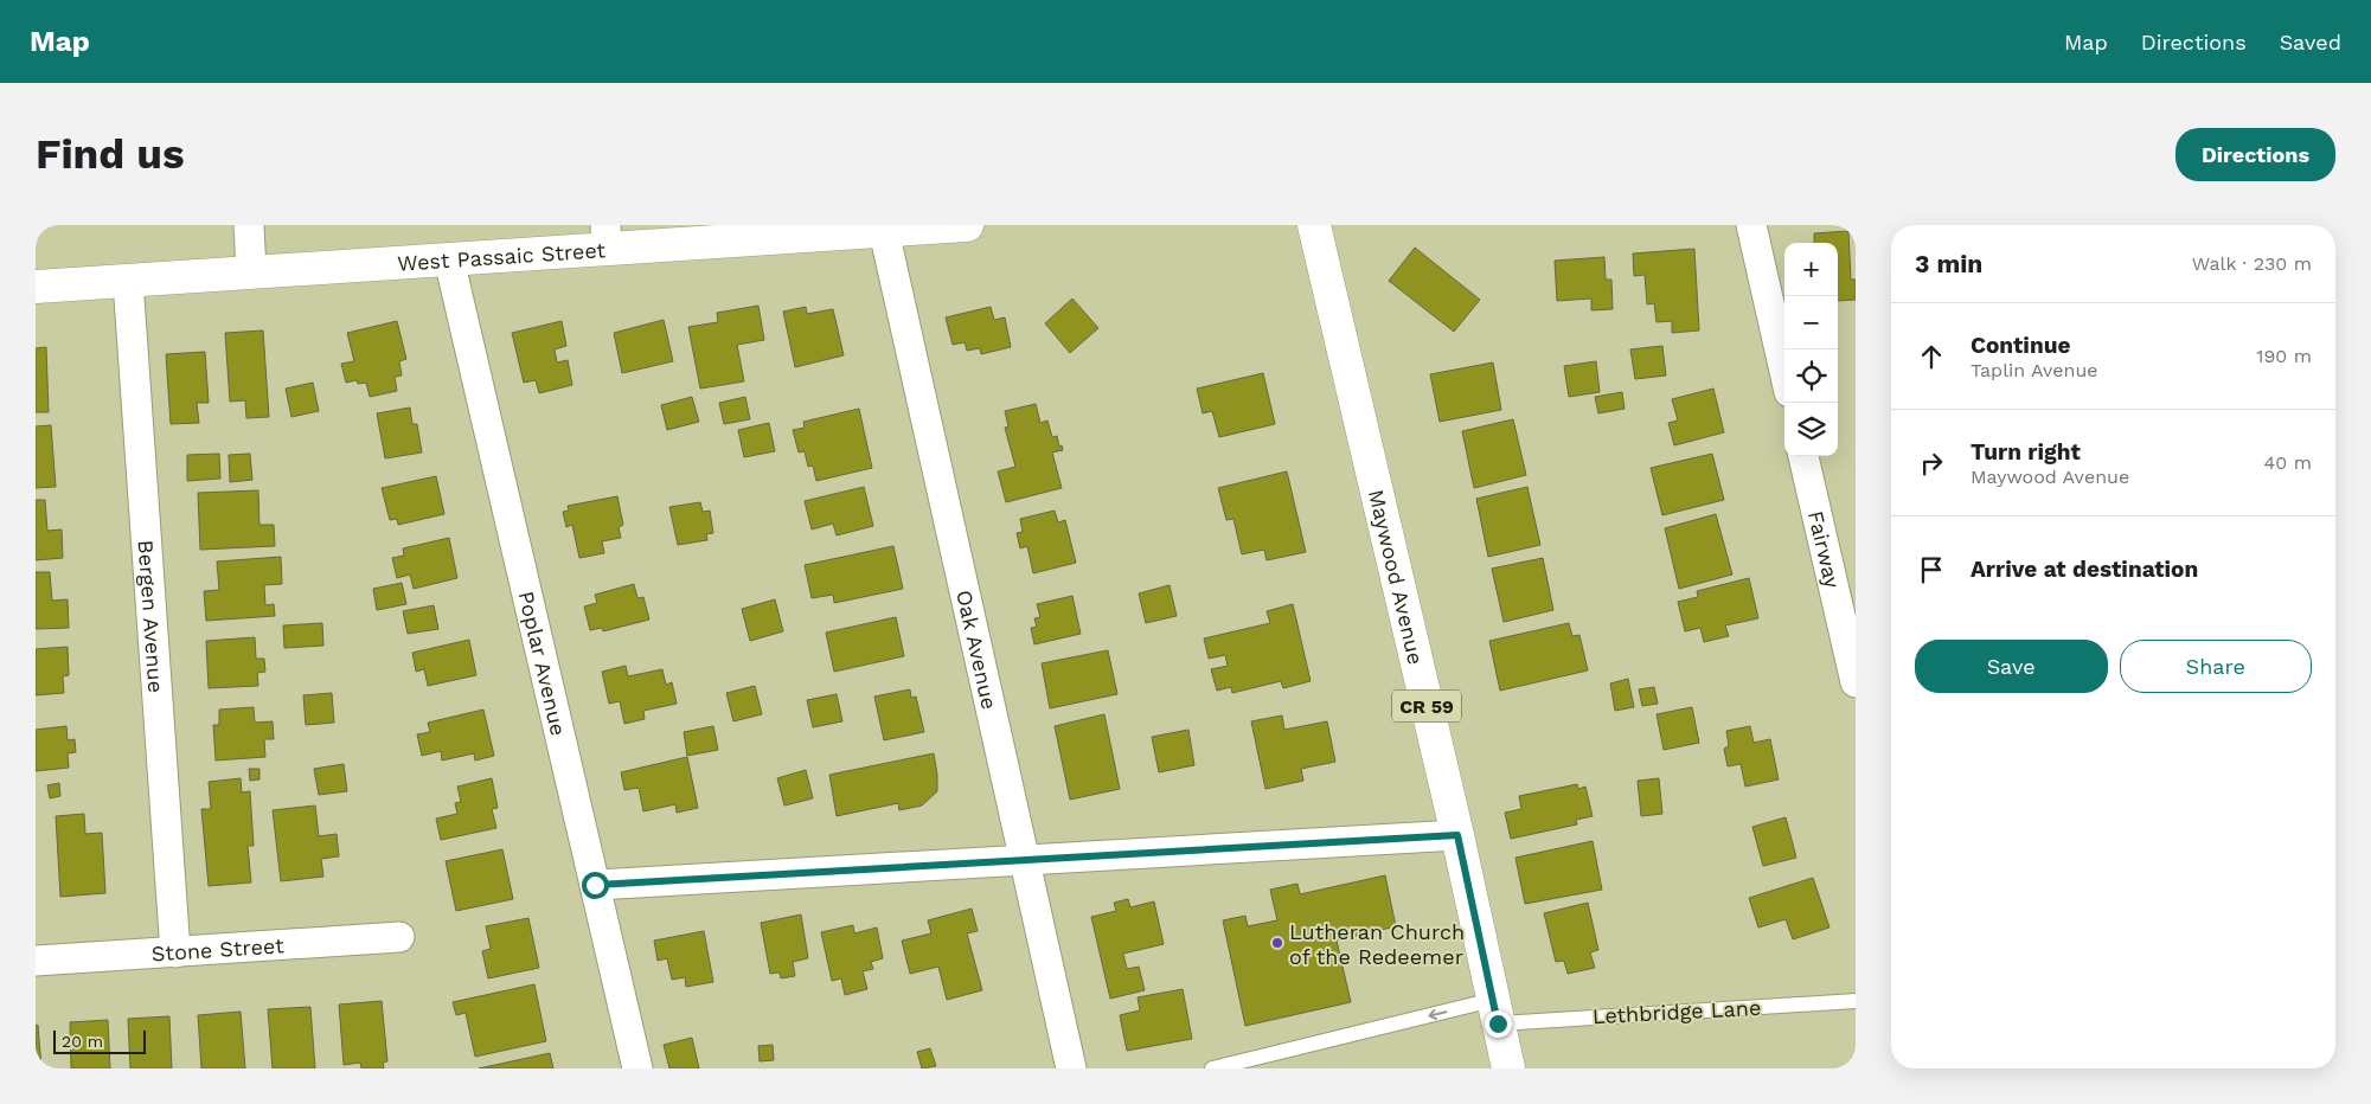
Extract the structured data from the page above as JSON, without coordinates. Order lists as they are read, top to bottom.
{
  "streets": {
    "main road": ["West Passaic Street", "Maywood Avenue", "CR 59"],
    "street": [
      "Fairway",
      "Bergen Avenue",
      "Oak Avenue",
      "Poplar Avenue",
      "Stone Street"
    ],
    "lane": ["Lethbridge Lane"]
  },
  "crossings": [
    ["West Passaic Street", "Bergen Avenue"],
    ["West Passaic Street", "Oak Avenue"],
    ["West Passaic Street", "Poplar Avenue"],
    ["Maywood Avenue", "Lethbridge Lane"],
    ["Bergen Avenue", "Stone Street"]
  ],
  "one_way": ["Lethbridge Lane"],
  "places": ["Lutheran Church of the Redeemer"],
  "scale_bar": "20 m",
  "page": {
    "header": "Map",
    "nav": ["Map", "Directions", "Saved"],
    "buttons": [
      "Directions",
      ["Save", "Share"]
    ],
    "title": "Find us",
    "heading": ["3 min", "Walk · 230 m"],
    "map_buttons": ["+", "−"],
    "list": [
      ["Continue", "Taplin Avenue", "190 m"],
      ["Turn right", "Maywood Avenue", "40 m"],
      "Arrive at destination"
    ],
    "scale": "20 m"
  }
}
